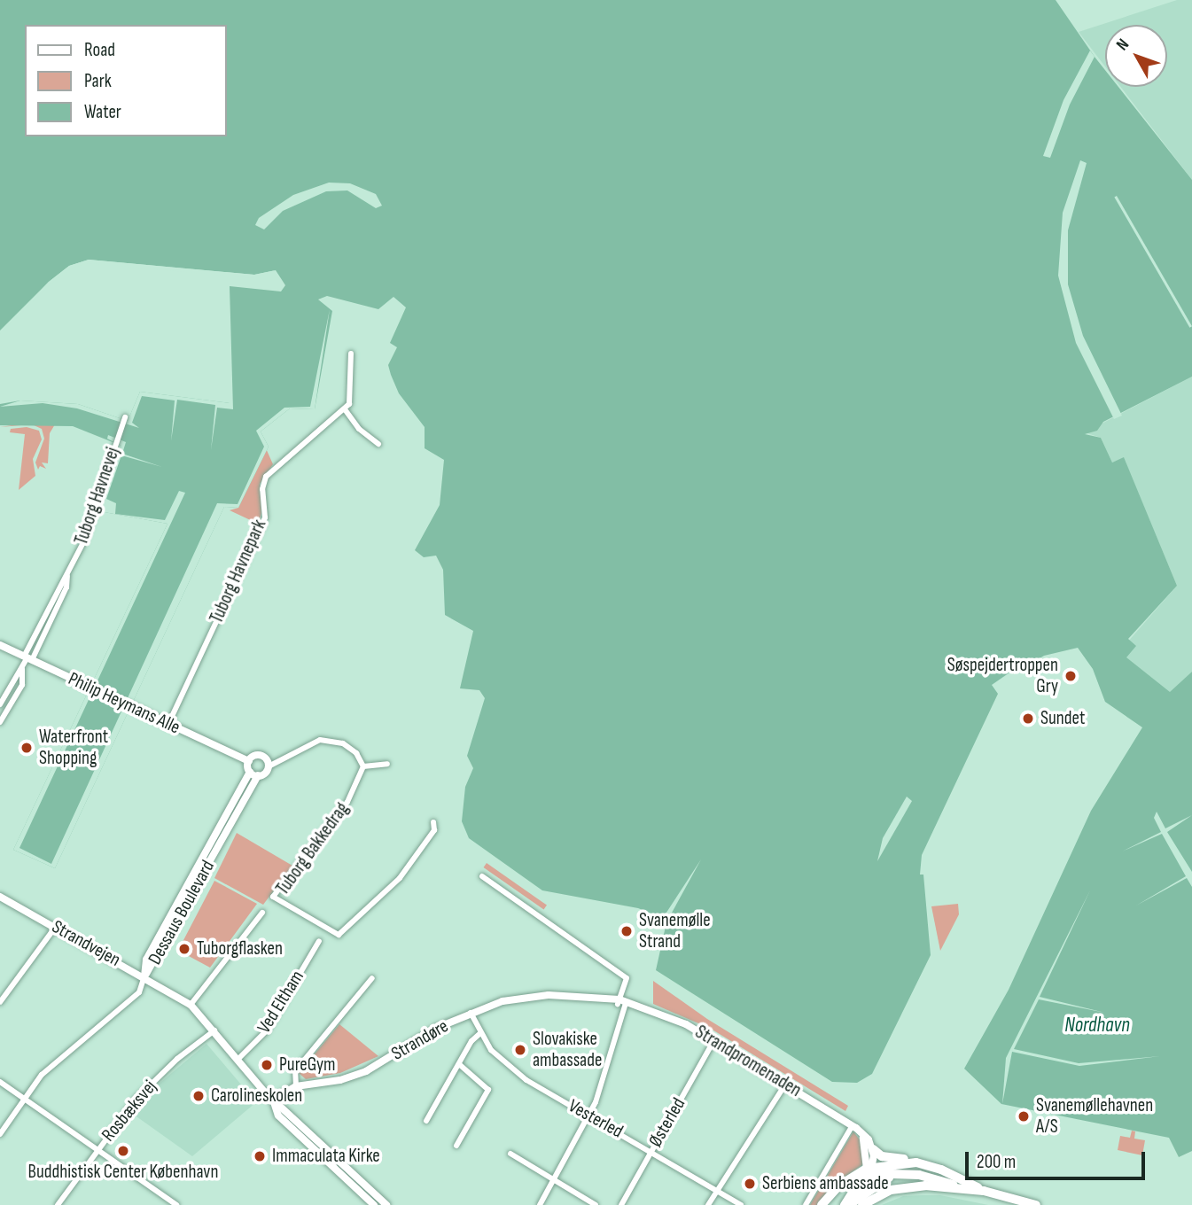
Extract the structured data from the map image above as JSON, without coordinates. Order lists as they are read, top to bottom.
{
  "streets": {
    "street": [
      "Tuborg Havnevej",
      "Tuborg Havnepark",
      "Philip Heymans Alle",
      "Tuborg Bakkedrag",
      "Dessaus Boulevard",
      "Strandvejen",
      "Ved Eltham",
      "Strandøre",
      "Strandpromenaden",
      "Rosbæksvej",
      "Vesterled",
      "Østerled"
    ]
  },
  "crossings": [
    ["Tuborg Havnevej", "Philip Heymans Alle"],
    ["Tuborg Havnepark", "Philip Heymans Alle"],
    ["Dessaus Boulevard", "Strandvejen"],
    ["Strandvejen", "Ved Eltham"],
    ["Strandvejen", "Strandøre"],
    ["Strandvejen", "Rosbæksvej"],
    ["Strandøre", "Strandpromenaden"],
    ["Strandøre", "Vesterled"],
    ["Strandpromenaden", "Østerled"],
    ["Vesterled", "Østerled"]
  ],
  "water": ["Nordhavn"],
  "places": [
    "Søspejdertroppen Gry",
    "Sundet",
    "Waterfront Shopping",
    "Svanemølle Strand",
    "Tuborgflasken",
    "Slovakiske ambassade",
    "PureGym",
    "Carolineskolen",
    "Svanemøllehavnen A/S",
    "Buddhistisk Center København",
    "Immaculata Kirke",
    "Serbiens ambassade"
  ],
  "legend": ["Road", "Park", "Water"],
  "scale_bar": "200 m",
  "north": "top left"
}
